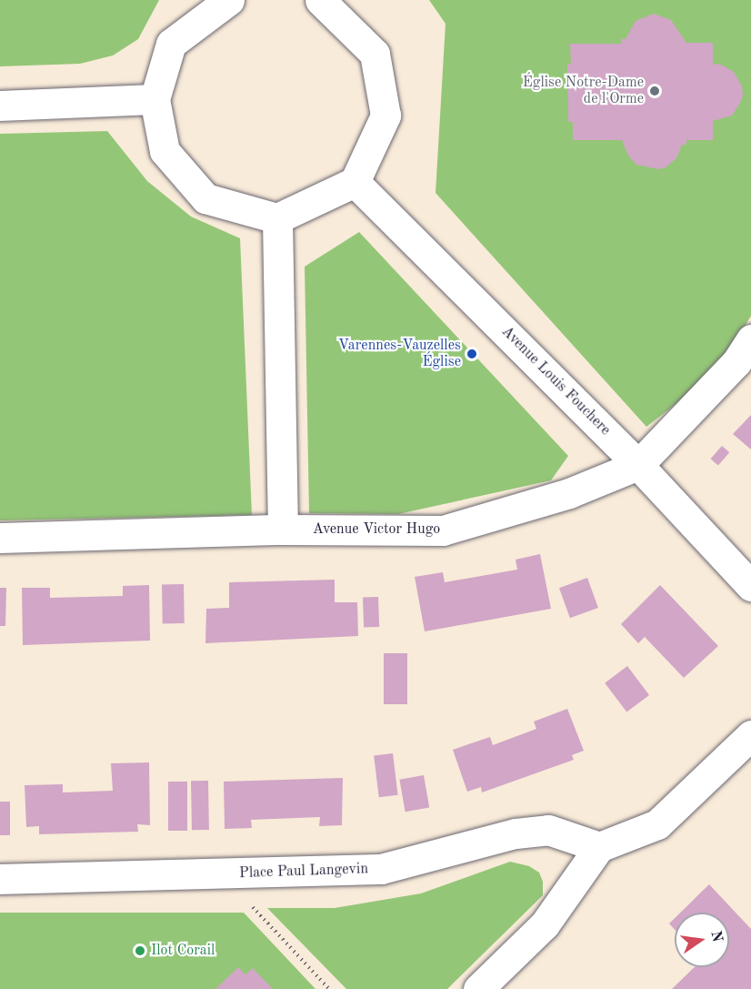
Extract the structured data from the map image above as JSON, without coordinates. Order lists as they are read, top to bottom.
{
  "streets": {
    "street": ["Avenue Louis Fouchere", "Avenue Victor Hugo", "Place Paul Langevin"]
  },
  "crossings": [
    ["Avenue Louis Fouchere", "Avenue Victor Hugo"]
  ],
  "places": ["Église Notre-Dame de l'Orme", "Varennes-Vauzelles Église", "Ilot Corail"],
  "north": "right"
}
